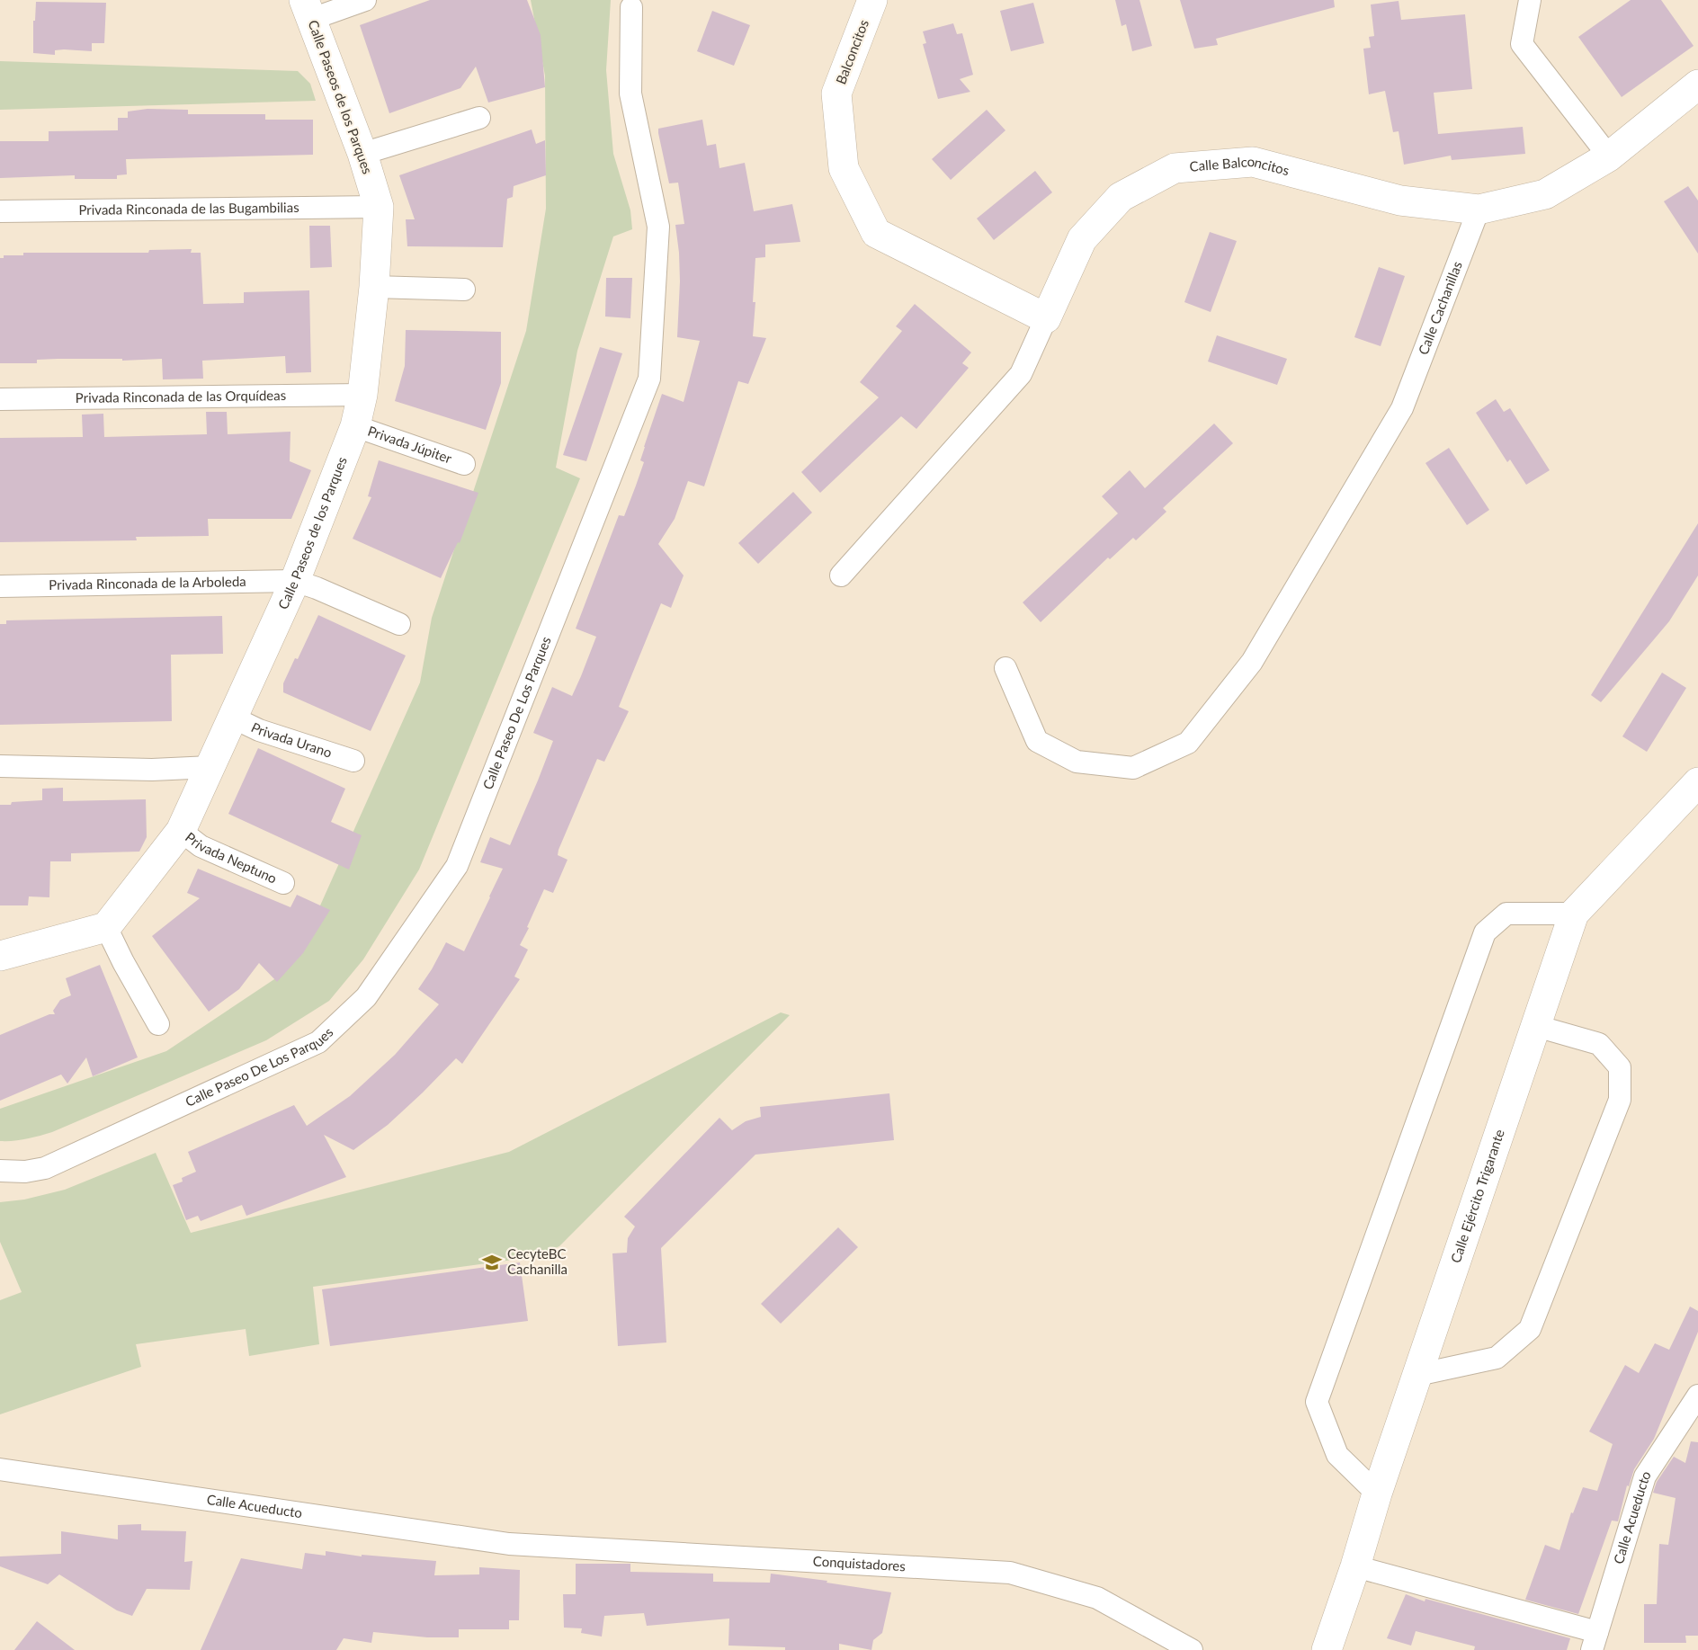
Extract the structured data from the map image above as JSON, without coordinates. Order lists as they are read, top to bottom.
{
  "streets": {
    "street": [
      "Balconcitos",
      "Calle Paseos de los Parques",
      "Calle Balconcitos",
      "Privada Rinconada de las Bugambilias",
      "Calle Cachanillas",
      "Privada Rinconada de las Orquídeas",
      "Privada Júpiter",
      "Privada Rinconada de la Arboleda",
      "Calle Paseo De Los Parques",
      "Privada Urano",
      "Privada Neptuno",
      "Calle Ejército Trigarante",
      "Calle Acueducto",
      "Conquistadores"
    ]
  },
  "crossings": [
    ["Balconcitos", "Calle Balconcitos"],
    ["Calle Paseos de los Parques", "Privada Rinconada de las Bugambilias"],
    ["Calle Paseos de los Parques", "Privada Rinconada de las Orquídeas"],
    ["Calle Paseos de los Parques", "Privada Júpiter"],
    ["Calle Paseos de los Parques", "Privada Rinconada de la Arboleda"],
    ["Calle Paseos de los Parques", "Privada Urano"],
    ["Calle Paseos de los Parques", "Privada Neptuno"],
    ["Calle Balconcitos", "Calle Cachanillas"],
    ["Calle Acueducto", "Conquistadores"]
  ],
  "places": {
    "school or university": ["CecyteBC Cachanilla"]
  }
}
